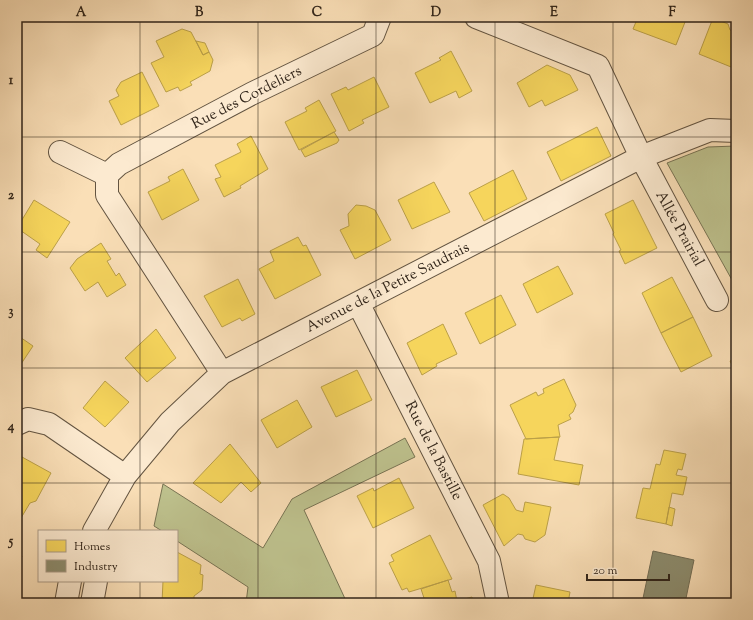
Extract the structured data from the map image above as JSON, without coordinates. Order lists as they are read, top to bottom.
{
  "streets": {
    "street": [
      "Rue des Cordeliers",
      "Allée Prairial",
      "Avenue de la Petite Saudrais",
      "Rue de la Bastille"
    ]
  },
  "crossings": [
    ["Allée Prairial", "Avenue de la Petite Saudrais"],
    ["Avenue de la Petite Saudrais", "Rue de la Bastille"]
  ],
  "legend": ["Homes", "Industry"],
  "scale_bar": "20 m",
  "grid": {
    "columns": [
      "A",
      "B",
      "C",
      "D",
      "E",
      "F"
    ],
    "rows": [
      "1",
      "2",
      "3",
      "4",
      "5"
    ]
  }
}
